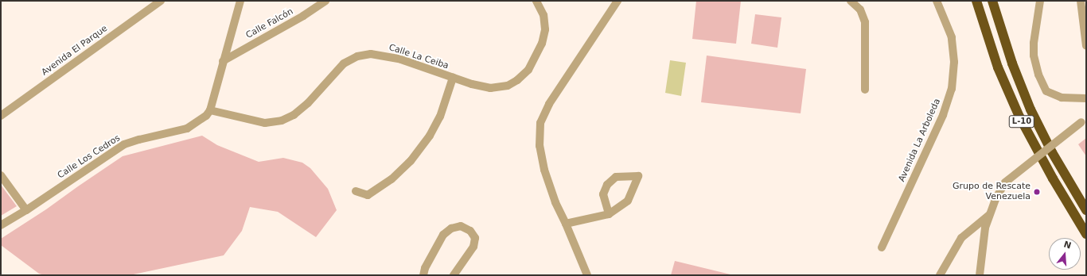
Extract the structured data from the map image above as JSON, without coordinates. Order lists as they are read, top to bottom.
{
  "streets": {
    "highway": ["L-10"],
    "street": [
      "Calle Falcón",
      "Avenida El Parque",
      "Calle La Ceiba",
      "Avenida La Arboleda",
      "Calle Los Cedros"
    ]
  },
  "crossings": [
    ["Calle Falcón", "Calle Los Cedros"],
    ["Calle La Ceiba", "Calle Los Cedros"]
  ],
  "places": ["Grupo de Rescate Venezuela"],
  "north": "top"
}
